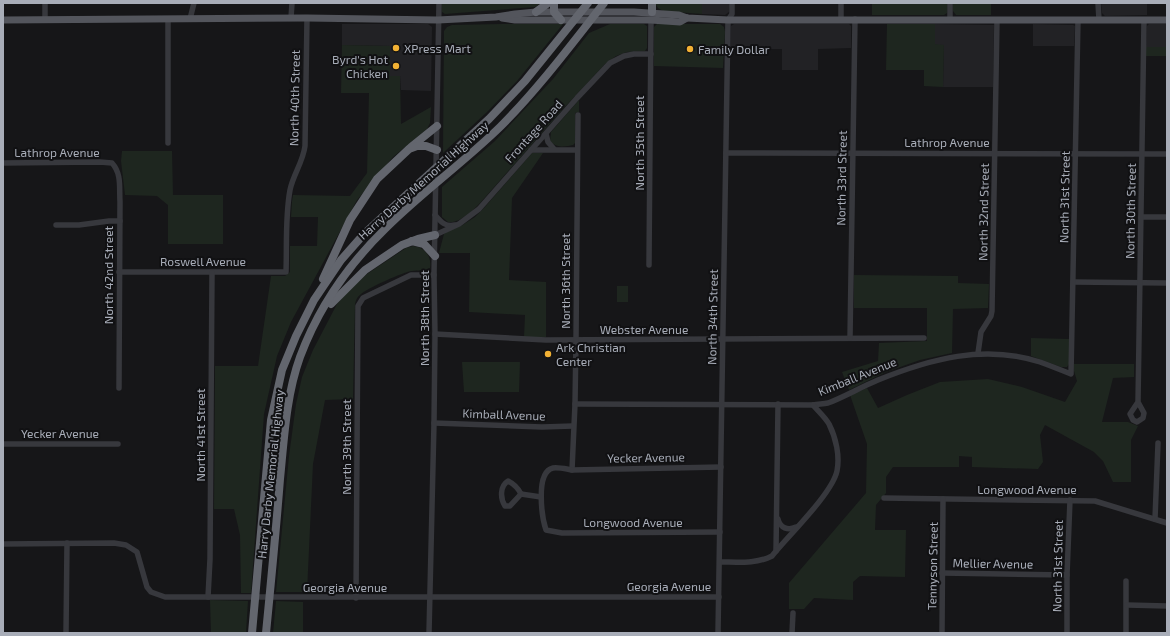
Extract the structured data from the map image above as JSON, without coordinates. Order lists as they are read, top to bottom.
{
  "streets": {
    "highway": ["Harry Darby Memorial Highway"],
    "street": [
      "North 40th Street",
      "Frontage Road",
      "Lathrop Avenue",
      "North 35th Street",
      "North 33rd Street",
      "North 31st Street",
      "North 30th Street",
      "North 32nd Street",
      "Roswell Avenue",
      "North 42nd Street",
      "North 36th Street",
      "North 34th Street",
      "North 38th Street",
      "Webster Avenue",
      "Kimball Avenue",
      "Yecker Avenue",
      "North 41st Street",
      "North 39th Street",
      "Longwood Avenue",
      "Mellier Avenue",
      "Tennyson Street",
      "Georgia Avenue"
    ]
  },
  "crossings": [
    ["North 40th Street", "Roswell Avenue"],
    ["Frontage Road", "North 35th Street"],
    ["Frontage Road", "North 38th Street"],
    ["Lathrop Avenue", "North 33rd Street"],
    ["Lathrop Avenue", "North 31st Street"],
    ["Lathrop Avenue", "North 30th Street"],
    ["Lathrop Avenue", "North 32nd Street"],
    ["Lathrop Avenue", "North 42nd Street"],
    ["Lathrop Avenue", "North 34th Street"],
    ["North 33rd Street", "Webster Avenue"],
    ["North 31st Street", "Kimball Avenue"],
    ["North 31st Street", "Longwood Avenue"],
    ["North 31st Street", "Mellier Avenue"],
    ["North 32nd Street", "Kimball Avenue"],
    ["Roswell Avenue", "North 42nd Street"],
    ["Roswell Avenue", "North 41st Street"],
    ["North 36th Street", "Webster Avenue"],
    ["North 36th Street", "Kimball Avenue"],
    ["North 36th Street", "Yecker Avenue"],
    ["North 34th Street", "Webster Avenue"],
    ["North 34th Street", "Kimball Avenue"],
    ["North 34th Street", "Yecker Avenue"],
    ["North 34th Street", "Longwood Avenue"],
    ["North 34th Street", "Georgia Avenue"],
    ["North 38th Street", "Webster Avenue"],
    ["North 38th Street", "Kimball Avenue"],
    ["North 38th Street", "North 39th Street"],
    ["North 38th Street", "Georgia Avenue"],
    ["Yecker Avenue", "Longwood Avenue"],
    ["North 41st Street", "Georgia Avenue"],
    ["North 39th Street", "Georgia Avenue"],
    ["Longwood Avenue", "Tennyson Street"],
    ["Mellier Avenue", "Tennyson Street"]
  ],
  "places": [
    "XPress Mart",
    "Family Dollar",
    "Byrd's Hot Chicken",
    "Ark Christian Center"
  ]
}
